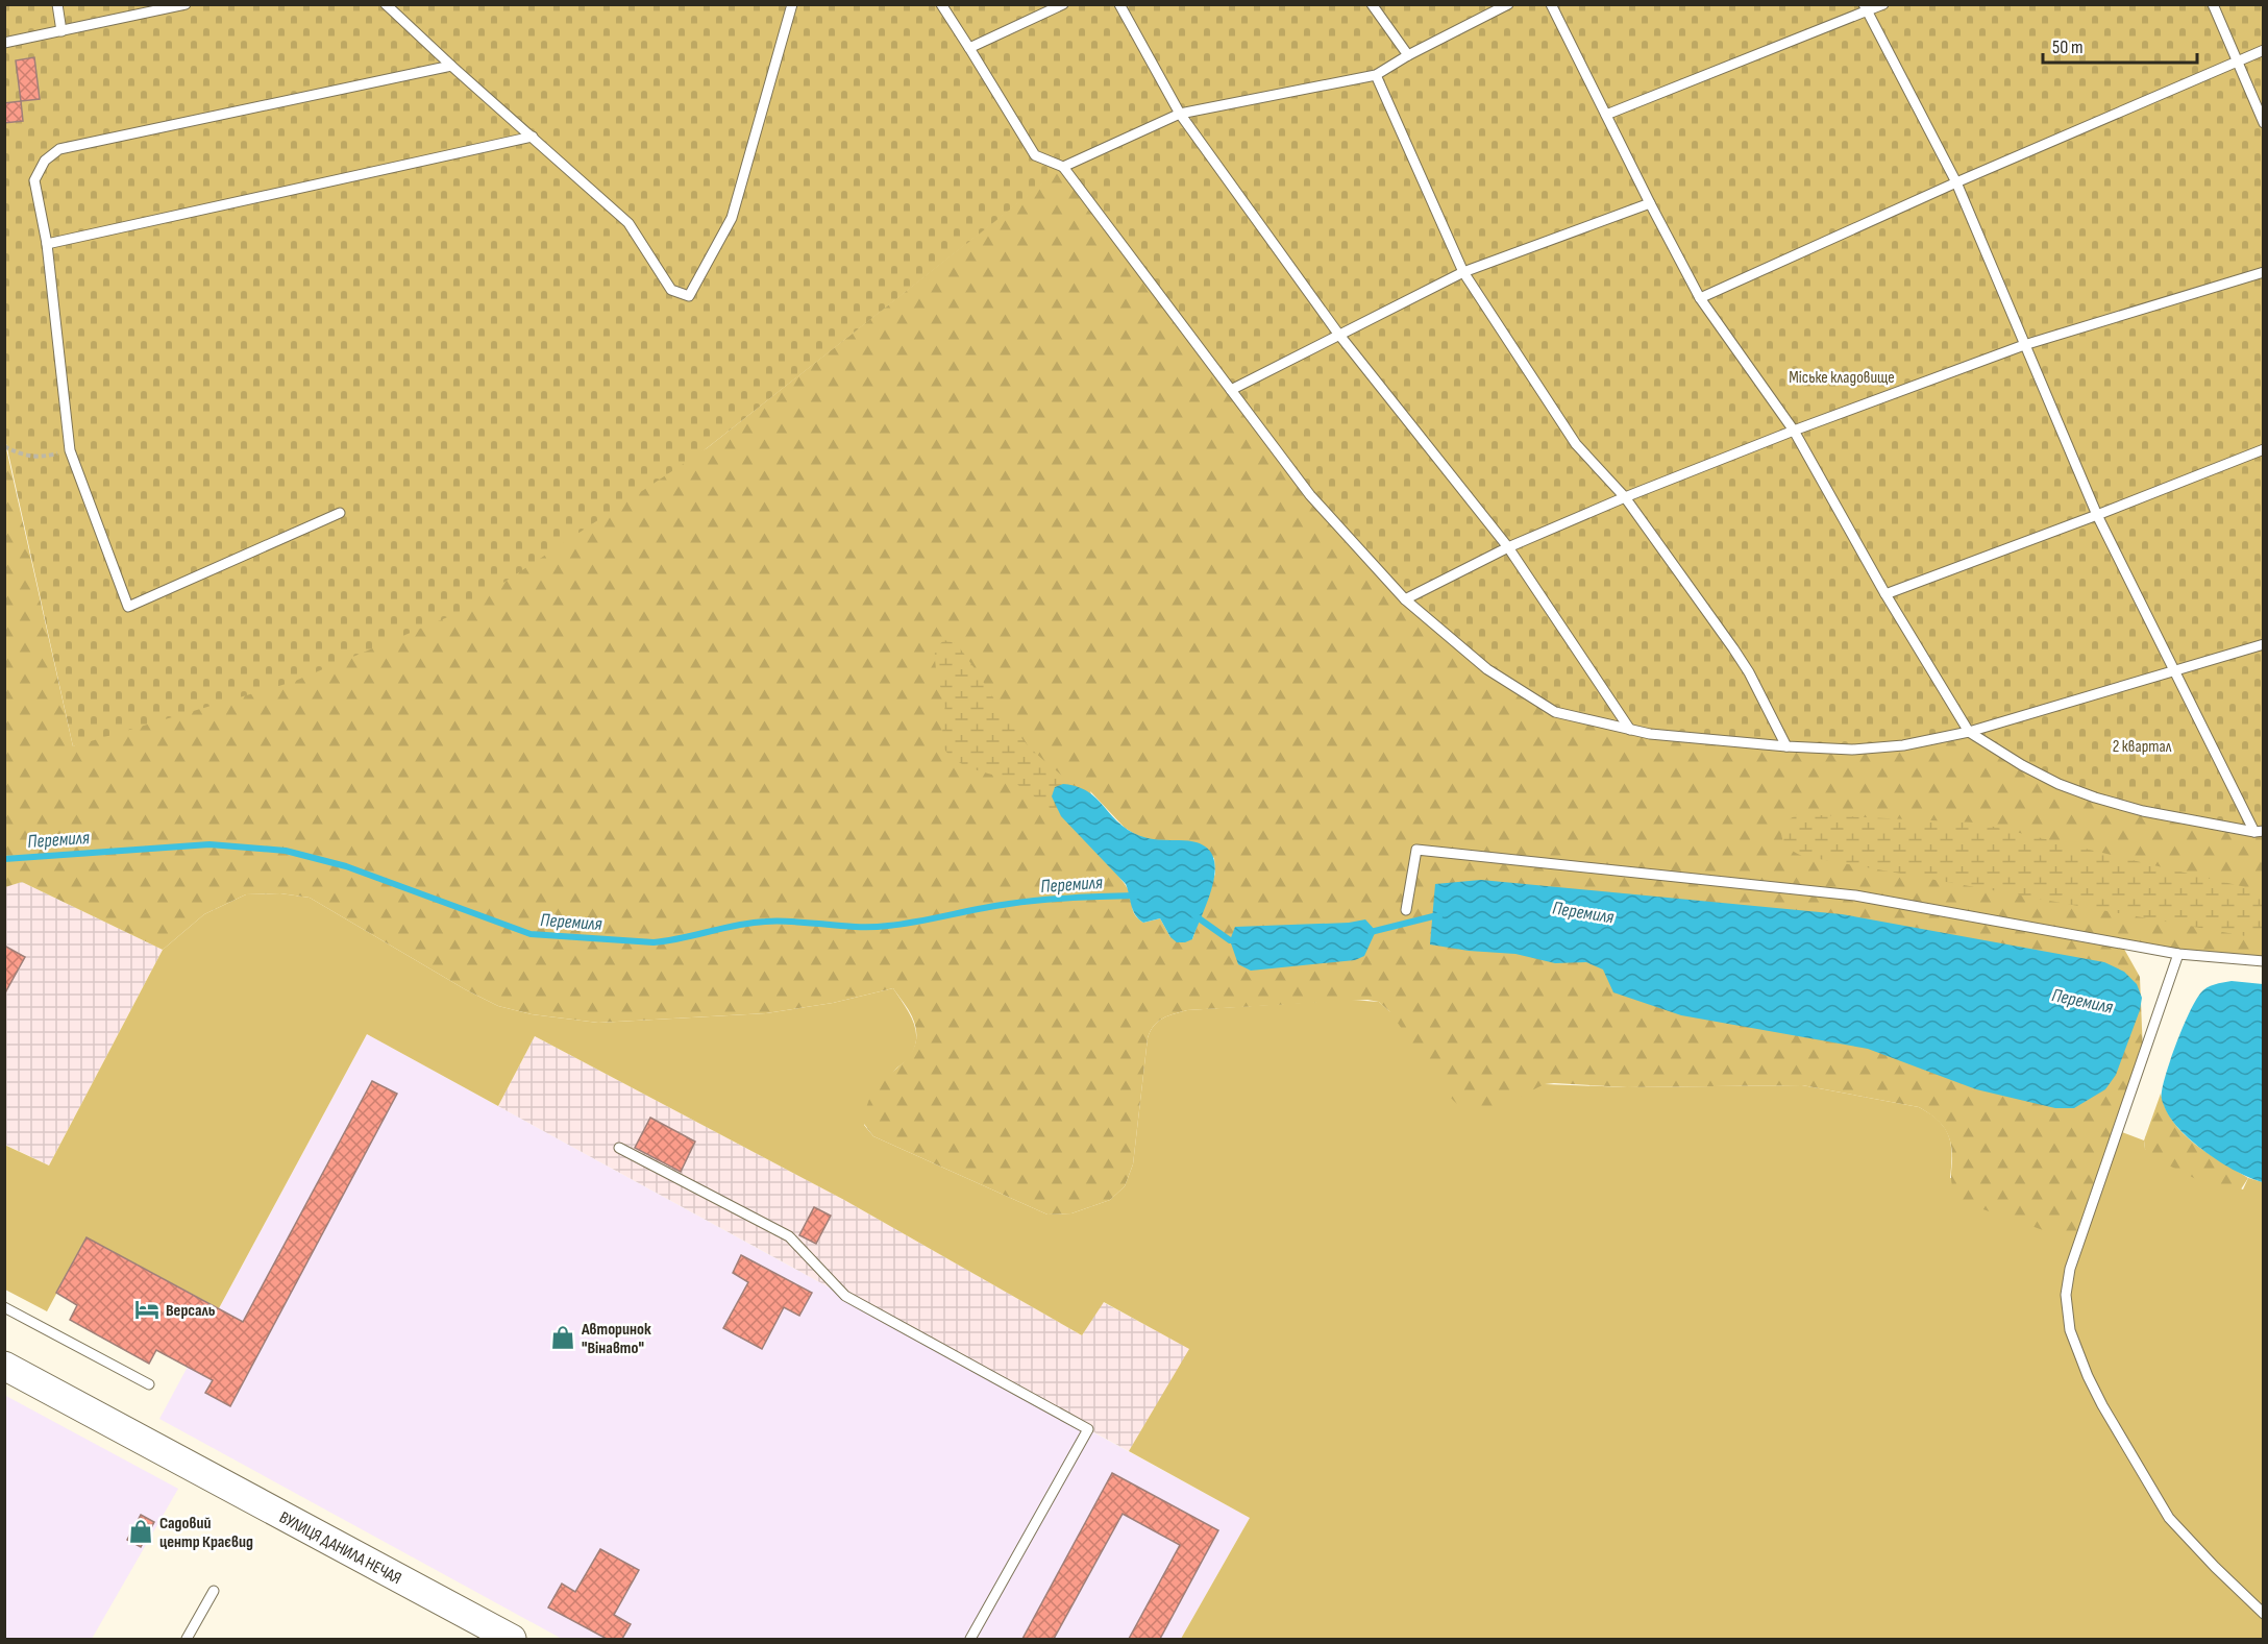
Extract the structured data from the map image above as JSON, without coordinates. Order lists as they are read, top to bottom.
{
  "streets": {
    "main road": ["ВУЛИЦЯ ДАНИЛА НЕЧАЯ"]
  },
  "water": ["Перемиля"],
  "parks": ["Міське кладовище", "2 квартал"],
  "places": {
    "hotel": ["Версаль"],
    "shop": ["Авторинок \"Вінавто\"", "Садовий центр Краєвид"]
  },
  "scale_bar": "50 m"
}
